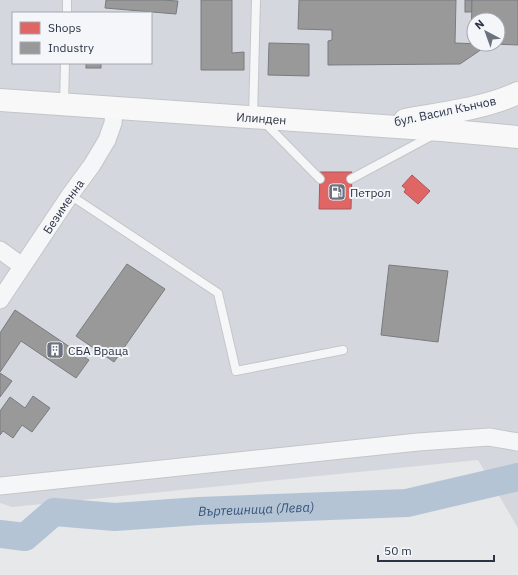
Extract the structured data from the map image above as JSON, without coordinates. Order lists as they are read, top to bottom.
{
  "streets": {
    "main road": ["бул. Васил Кънчов", "Илинден"],
    "street": ["Безименна"]
  },
  "crossings": [
    ["бул. Васил Кънчов", "Илинден"],
    ["Илинден", "Безименна"]
  ],
  "water": ["Въртешница (Лева)"],
  "places": {
    "fuel station": ["Петрол"],
    "building": ["СБА Враца"]
  },
  "legend": ["Shops", "Industry"],
  "scale_bar": "50 m",
  "north": "top left"
}
